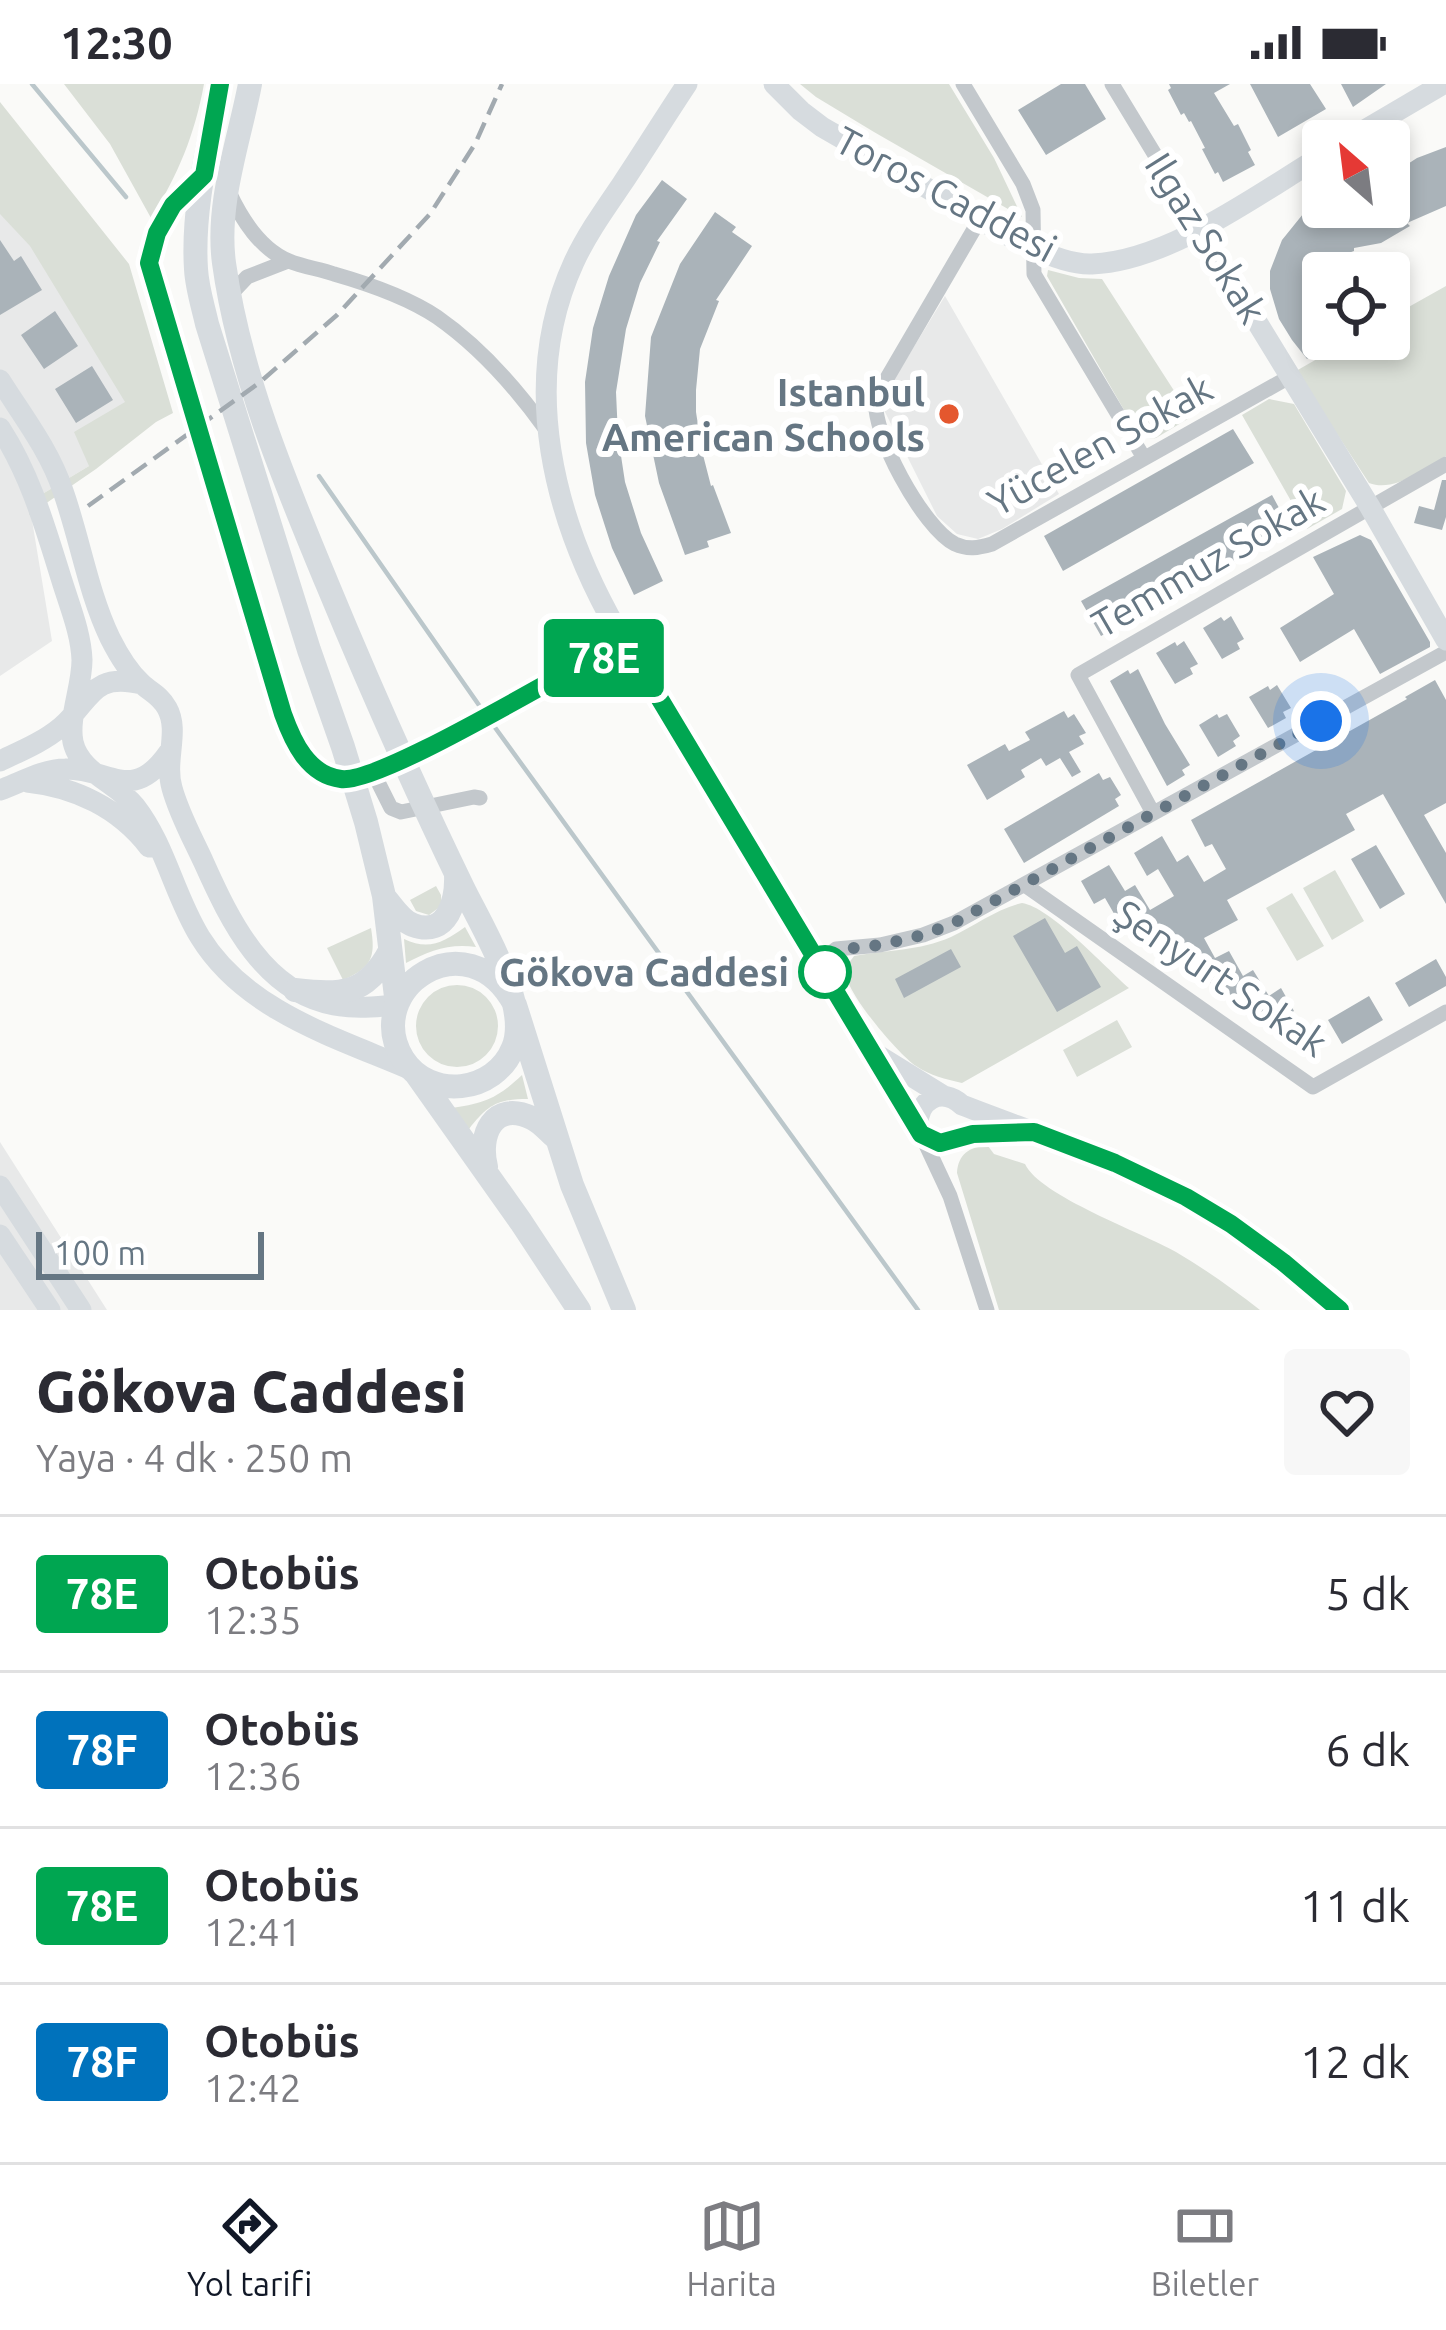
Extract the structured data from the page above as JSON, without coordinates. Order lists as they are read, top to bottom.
{
  "streets": {
    "street": [
      "Toros Caddesi",
      "Ilgaz Sokak",
      "Yücelen Sokak",
      "Temmuz Sokak",
      "Şenyurt Sokak"
    ]
  },
  "crossings": [
    ["Toros Caddesi", "Ilgaz Sokak"],
    ["Toros Caddesi", "Yücelen Sokak"],
    ["Ilgaz Sokak", "Yücelen Sokak"],
    ["Ilgaz Sokak", "Temmuz Sokak"]
  ],
  "places": ["Istanbul American Schools", "Gökova Caddesi"],
  "lines": ["bus line 78E"],
  "scale_bar": "100 m",
  "north": "top left",
  "page": {
    "status": "12:30",
    "on_map": "78E",
    "scale": "100 m",
    "heading": ["Gökova Caddesi", "Yaya · 4 dk · 250 m"],
    "list": [
      {
        "mark": "78E",
        "name": "Otobüs",
        "note": "12:35",
        "value": "5 dk"
      },
      {
        "mark": "78F",
        "name": "Otobüs",
        "note": "12:36",
        "value": "6 dk"
      },
      {
        "mark": "78E",
        "name": "Otobüs",
        "note": "12:41",
        "value": "11 dk"
      },
      {
        "mark": "78F",
        "name": "Otobüs",
        "note": "12:42",
        "value": "12 dk"
      }
    ],
    "tabs": ["Yol tarifi", "Harita", "Biletler"]
  }
}
